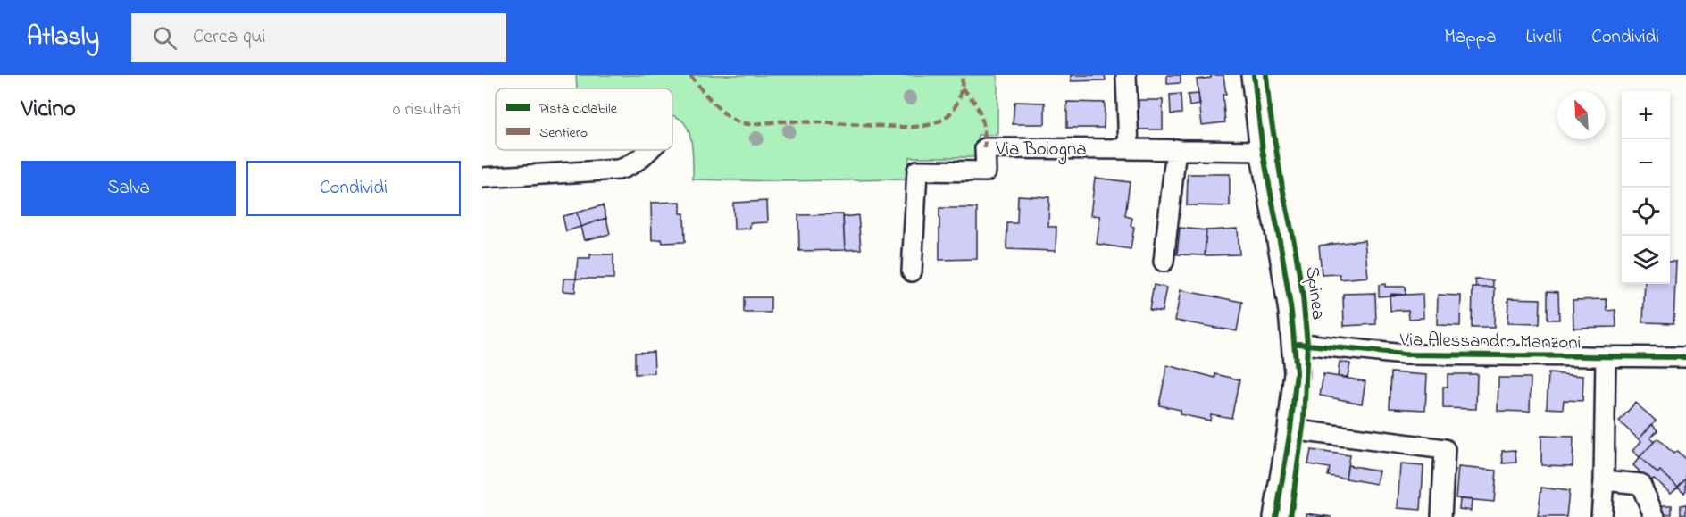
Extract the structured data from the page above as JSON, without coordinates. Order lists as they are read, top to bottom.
{
  "streets": {
    "street": ["Via Bologna", "Via Alessandro Manzoni"],
    "cycle path": ["Spinea"]
  },
  "legend": ["Pista ciclabile", "Sentiero"],
  "north": "top left",
  "page": {
    "header": "Atlasly",
    "search": "Cerca qui",
    "nav": ["Mappa", "Livelli", "Condividi"],
    "heading": ["Vicino", "0 risultati"],
    "map_buttons": ["+", "−"],
    "buttons": ["Salva", "Condividi"]
  }
}
